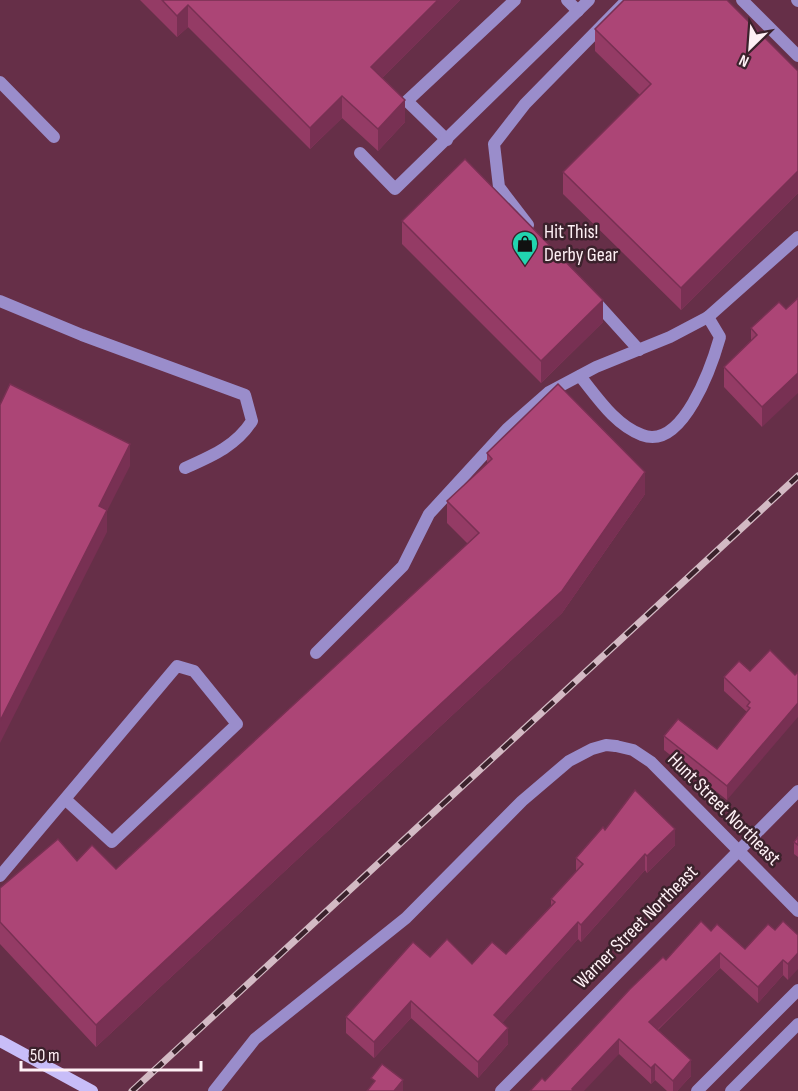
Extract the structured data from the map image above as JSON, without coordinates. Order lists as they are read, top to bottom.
{
  "streets": {
    "street": ["Hunt Street Northeast", "Warner Street Northeast"]
  },
  "crossings": [
    ["Hunt Street Northeast", "Warner Street Northeast"]
  ],
  "places": {
    "shop": ["Hit This! Derby Gear"]
  },
  "scale_bar": "50 m",
  "north": "bottom left"
}
